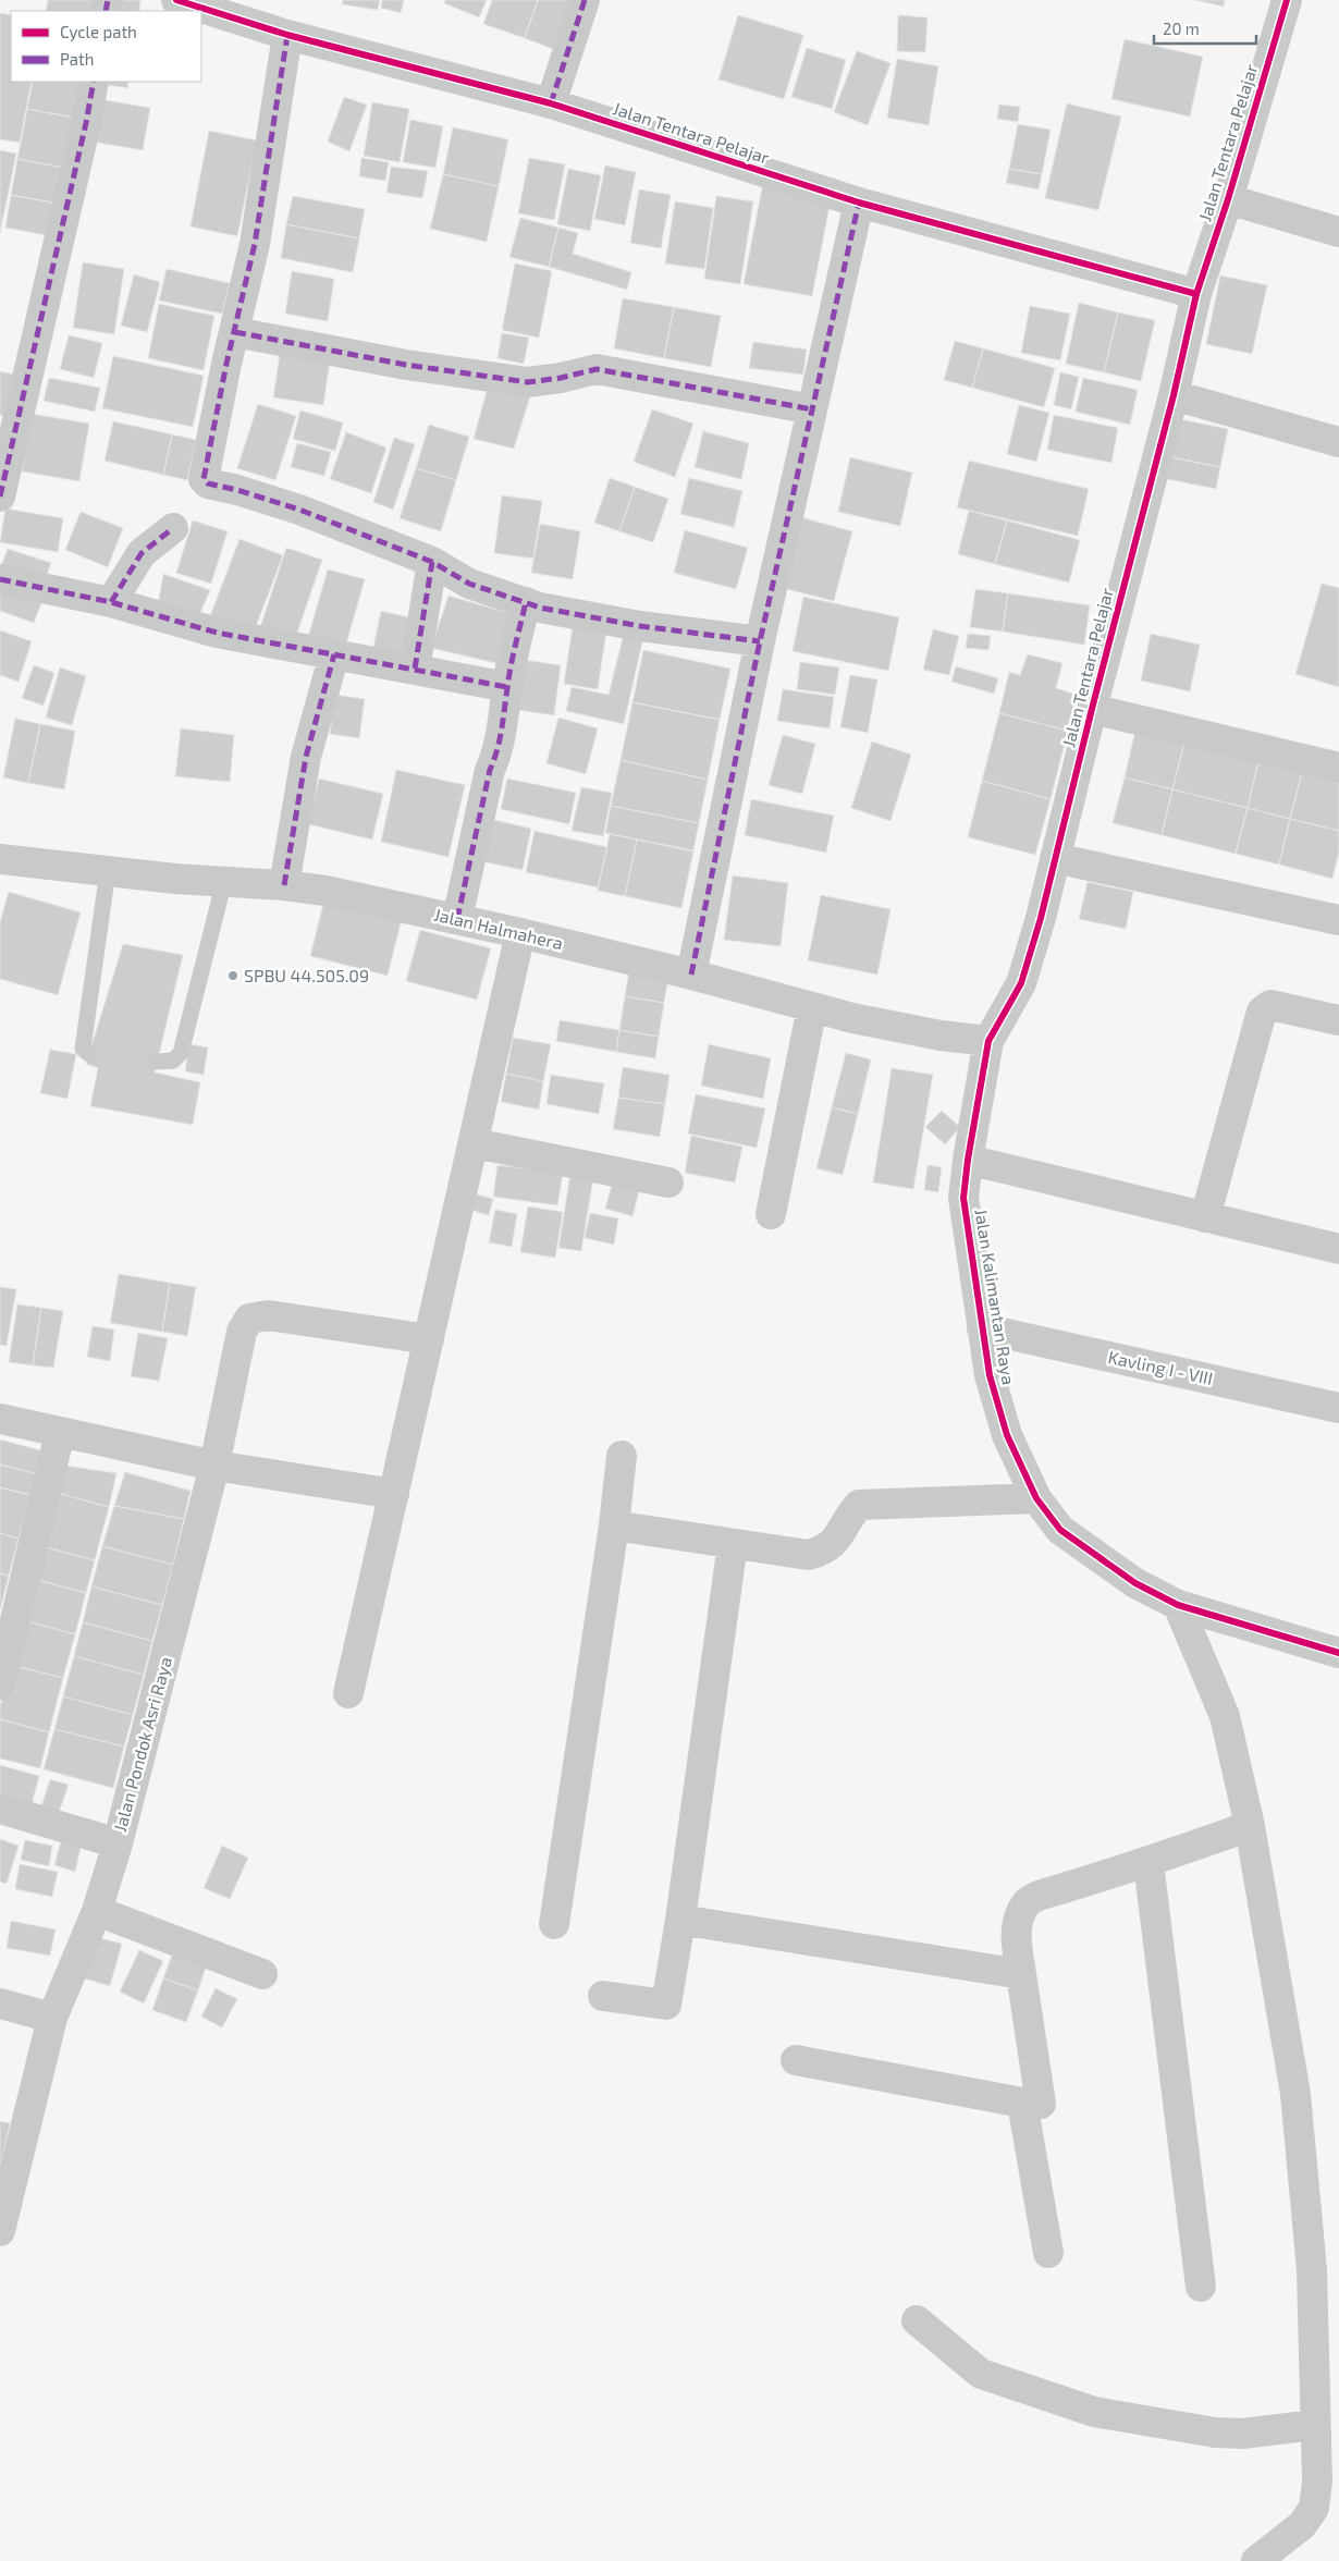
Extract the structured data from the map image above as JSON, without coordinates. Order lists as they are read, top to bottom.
{
  "streets": {
    "street": [
      "Jalan Tentara Pelajar",
      "Jalan Halmahera",
      "Jalan Kalimantan Raya",
      "Kavling I - VIII",
      "Jalan Pondok Asri Raya"
    ]
  },
  "crossings": [
    ["Jalan Tentara Pelajar", "Jalan Halmahera"],
    ["Jalan Tentara Pelajar", "Jalan Kalimantan Raya"],
    ["Jalan Halmahera", "Jalan Kalimantan Raya"],
    ["Jalan Kalimantan Raya", "Kavling I - VIII"]
  ],
  "places": ["SPBU 44.505.09"],
  "legend": ["Cycle path", "Path"],
  "scale_bar": "20 m"
}
